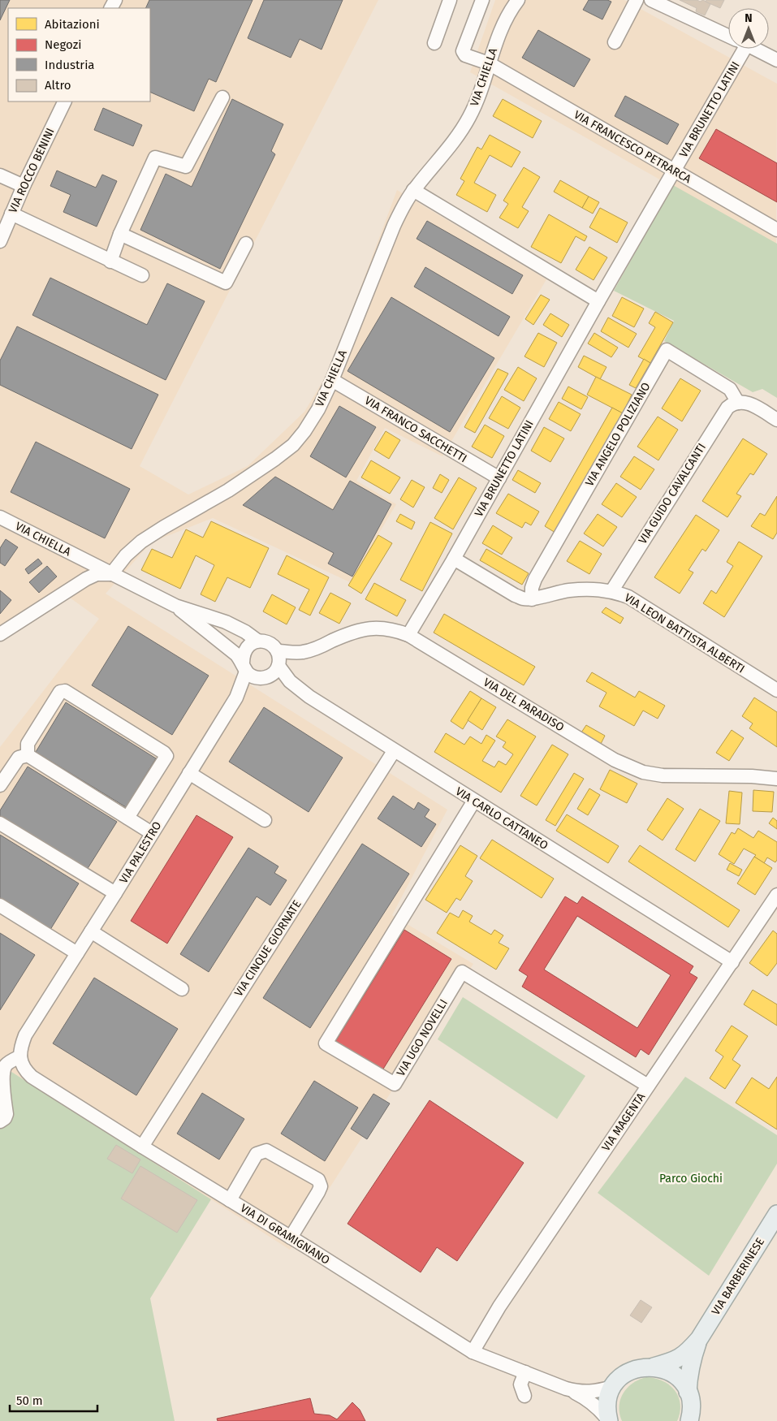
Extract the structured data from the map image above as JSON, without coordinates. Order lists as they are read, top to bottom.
{
  "streets": {
    "main road": ["VIA BARBERINESE"],
    "street": [
      "VIA CHIELLA",
      "VIA BRUNETTO LATINI",
      "VIA FRANCESCO PETRARCA",
      "VIA ROCCO BENINI",
      "VIA FRANCO SACCHETTI",
      "VIA ANGELO POLIZIANO",
      "VIA GUIDO CAVALCANTI",
      "VIA LEON BATTISTA ALBERTI",
      "VIA DEL PARADISO",
      "VIA CARLO CATTANEO",
      "VIA PALESTRO",
      "VIA CINQUE GIORNATE",
      "VIA UGO NOVELLI",
      "VIA MAGENTA",
      "VIA DI GRAMIGNANO"
    ]
  },
  "crossings": [
    ["VIA CHIELLA", "VIA FRANCESCO PETRARCA"],
    ["VIA CHIELLA", "VIA FRANCO SACCHETTI"],
    ["VIA CHIELLA", "VIA DEL PARADISO"],
    ["VIA BRUNETTO LATINI", "VIA FRANCESCO PETRARCA"],
    ["VIA BRUNETTO LATINI", "VIA FRANCO SACCHETTI"],
    ["VIA BRUNETTO LATINI", "VIA LEON BATTISTA ALBERTI"],
    ["VIA BRUNETTO LATINI", "VIA DEL PARADISO"],
    ["VIA ANGELO POLIZIANO", "VIA GUIDO CAVALCANTI"],
    ["VIA ANGELO POLIZIANO", "VIA LEON BATTISTA ALBERTI"],
    ["VIA GUIDO CAVALCANTI", "VIA LEON BATTISTA ALBERTI"],
    ["VIA DEL PARADISO", "VIA CARLO CATTANEO"],
    ["VIA DEL PARADISO", "VIA PALESTRO"],
    ["VIA CARLO CATTANEO", "VIA PALESTRO"],
    ["VIA CARLO CATTANEO", "VIA CINQUE GIORNATE"],
    ["VIA CARLO CATTANEO", "VIA UGO NOVELLI"],
    ["VIA CARLO CATTANEO", "VIA MAGENTA"],
    ["VIA PALESTRO", "VIA DI GRAMIGNANO"],
    ["VIA CINQUE GIORNATE", "VIA DI GRAMIGNANO"],
    ["VIA UGO NOVELLI", "VIA MAGENTA"],
    ["VIA MAGENTA", "VIA DI GRAMIGNANO"],
    ["VIA DI GRAMIGNANO", "VIA BARBERINESE"]
  ],
  "parks": ["Parco Giochi"],
  "legend": [
    "Abitazioni",
    "Negozi",
    "Industria",
    "Altro"
  ],
  "scale_bar": "50 m",
  "north": "top"
}
